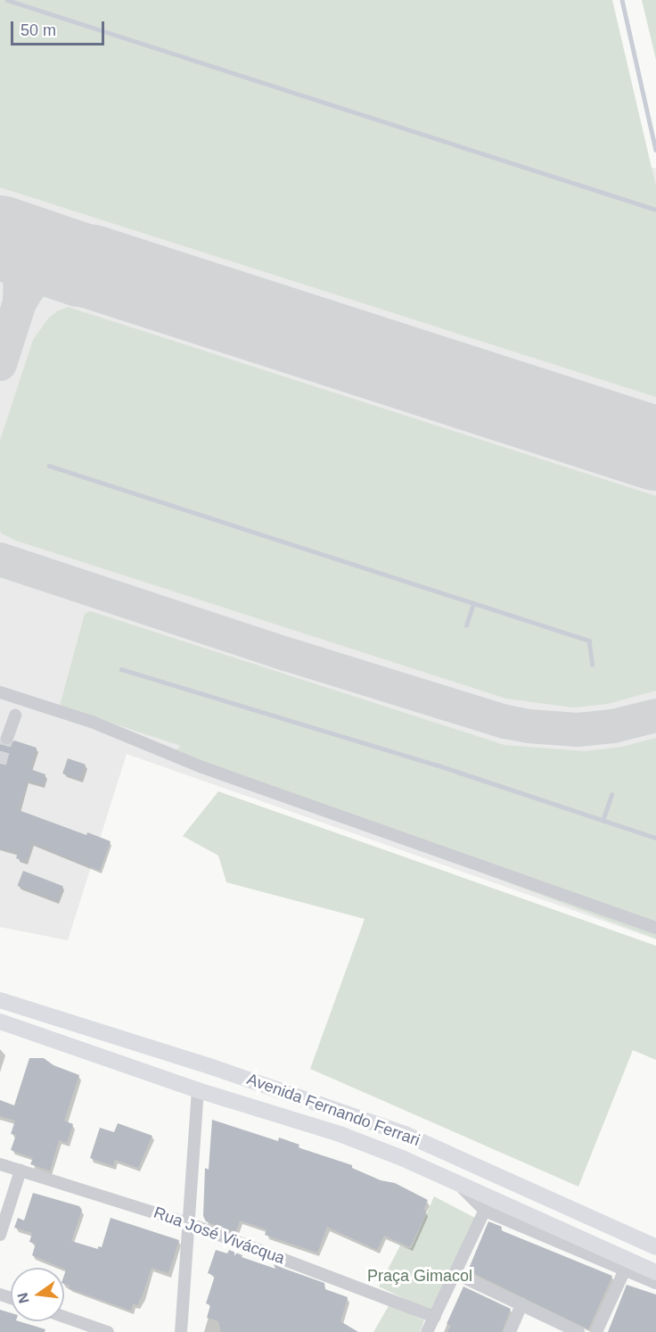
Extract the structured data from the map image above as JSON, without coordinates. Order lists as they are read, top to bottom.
{
  "streets": {
    "main road": ["Avenida Fernando Ferrari"],
    "street": ["Rua José Vivácqua"]
  },
  "parks": ["Praça Gimacol"],
  "scale_bar": "50 m",
  "north": "left"
}
